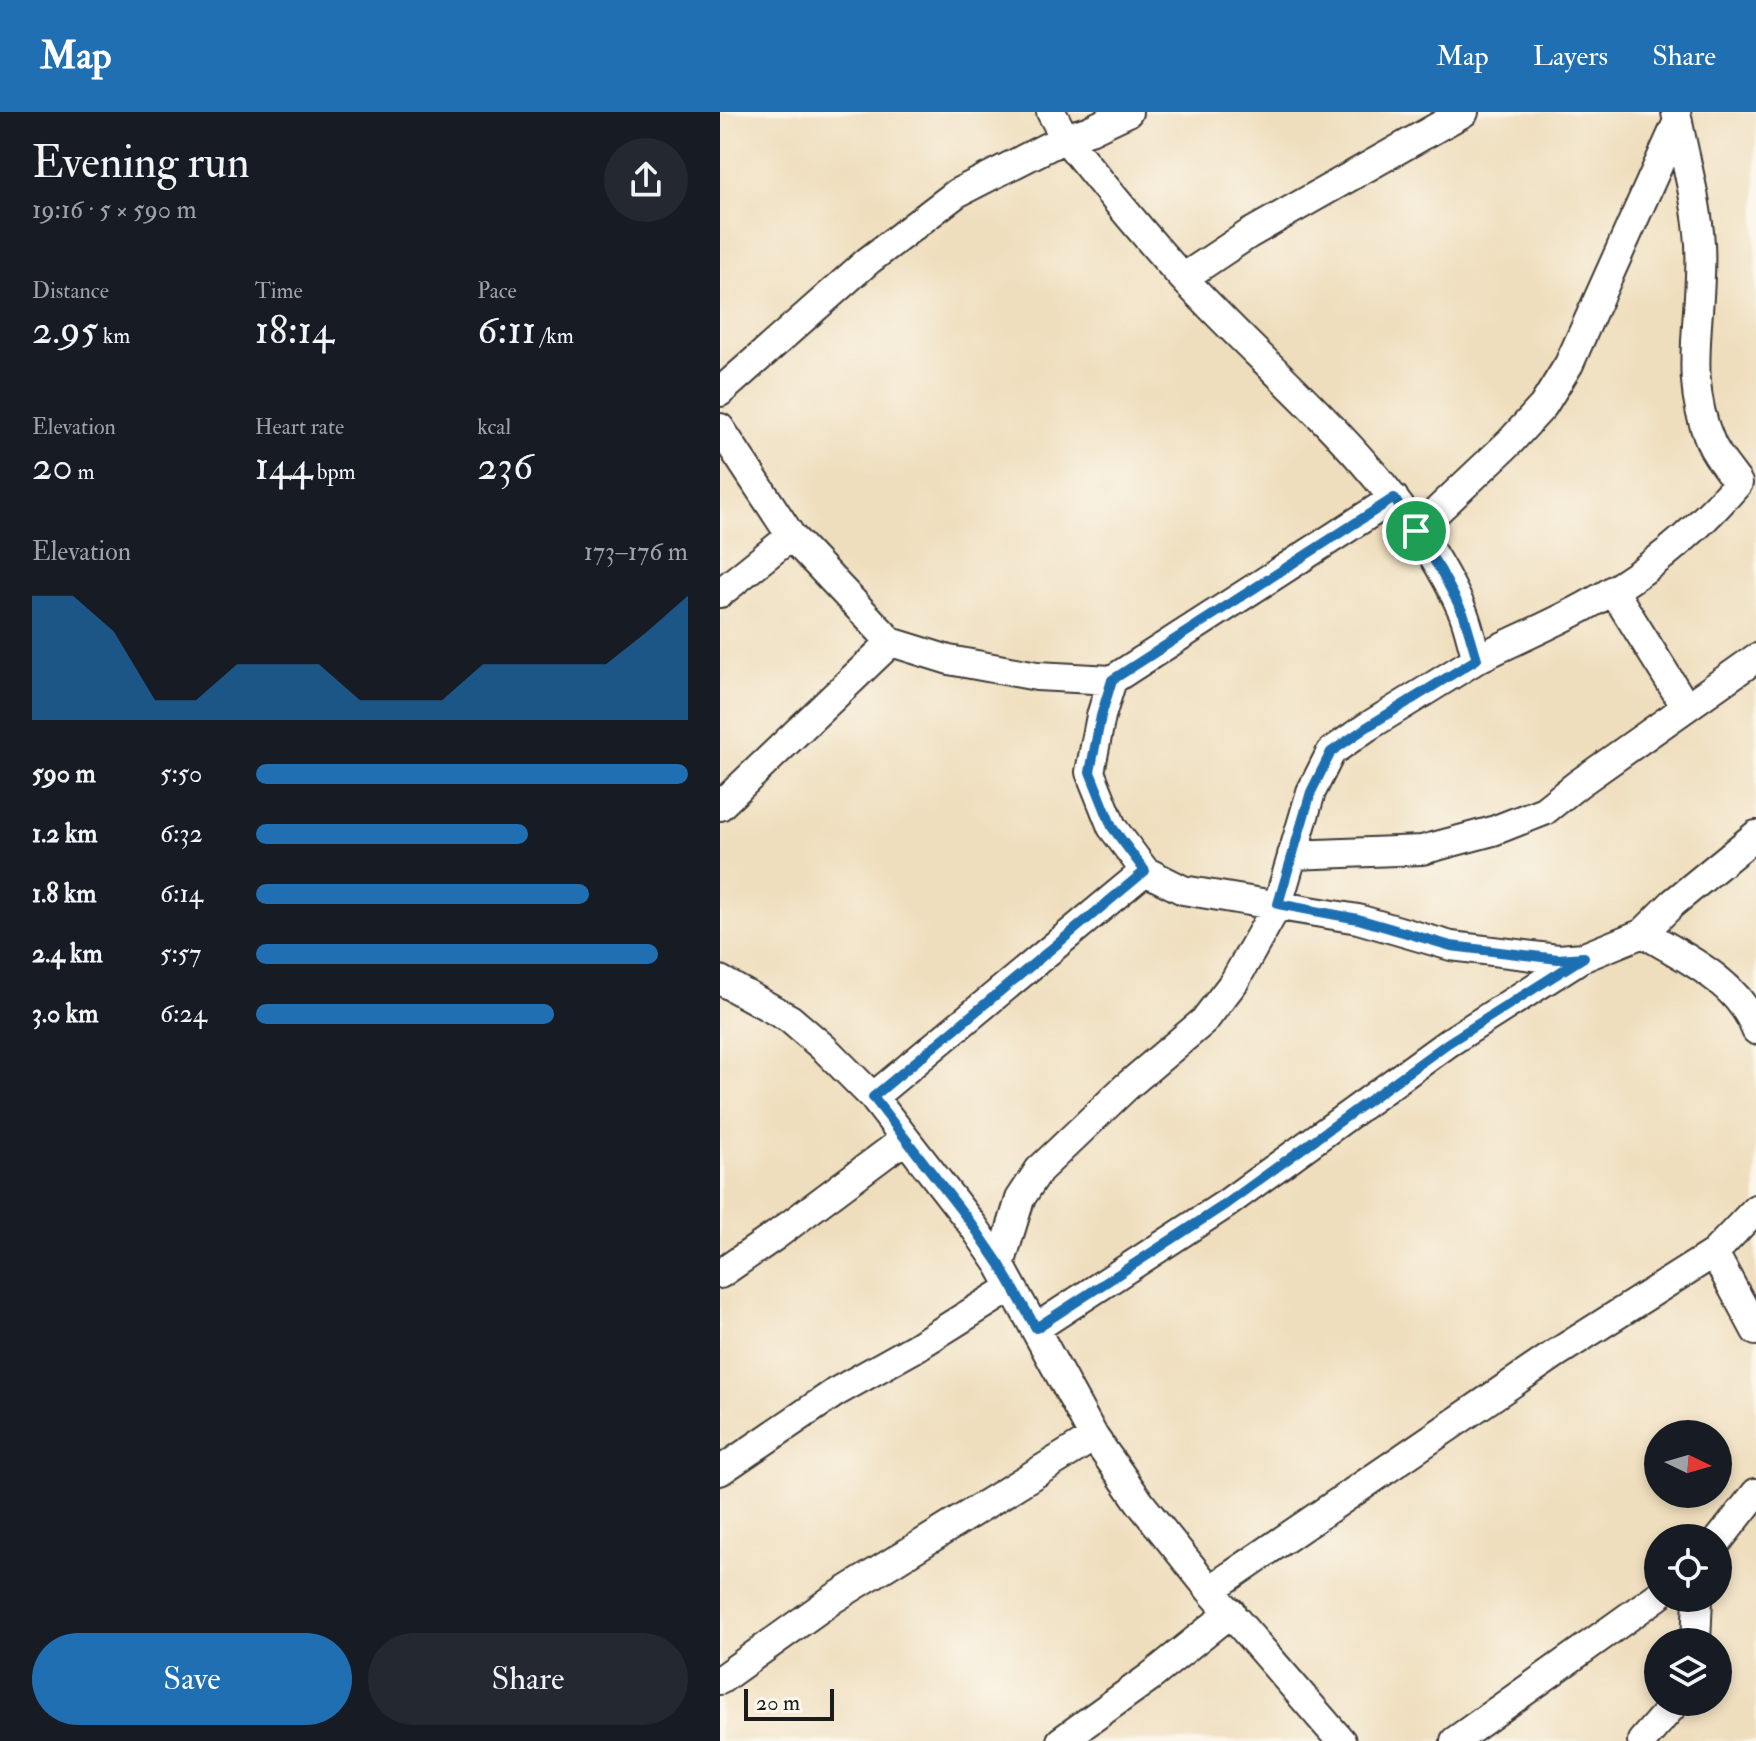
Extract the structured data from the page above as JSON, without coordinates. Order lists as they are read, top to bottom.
{
  "scale_bar": "20 m",
  "north": "right",
  "page": {
    "header": "Map",
    "nav": ["Map", "Layers", "Share"],
    "heading": ["Evening run", "19:16 · 5 × 590 m"],
    "stats": [
      ["Distance", "2.95 km"],
      ["Time", "18:14"],
      ["Pace", "6:11 /km"],
      ["Elevation", "20 m"],
      ["Heart rate", "144 bpm"],
      ["kcal", "236"]
    ],
    "chart": ["Elevation", "173–176 m"],
    "list": [
      {
        "name": "590 m",
        "note": "5:50"
      },
      {
        "name": "1.2 km",
        "note": "6:32"
      },
      {
        "name": "1.8 km",
        "note": "6:14"
      },
      {
        "name": "2.4 km",
        "note": "5:57"
      },
      {
        "name": "3.0 km",
        "note": "6:24"
      }
    ],
    "buttons": ["Save", "Share"],
    "scale": "20 m"
  }
}
